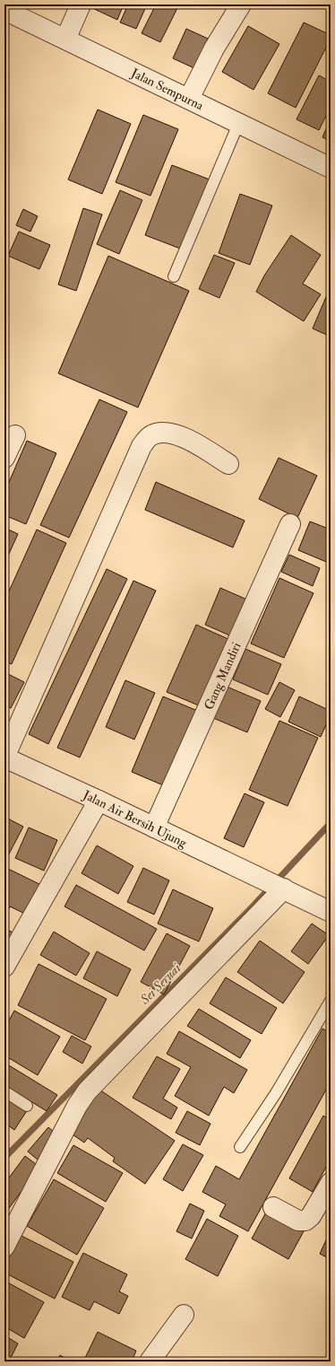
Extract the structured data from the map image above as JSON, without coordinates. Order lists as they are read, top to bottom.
{
  "streets": {
    "street": ["Jalan Sempurna", "Gang Mandiri", "Jalan Air Bersih Ujung"]
  },
  "crossings": [
    ["Gang Mandiri", "Jalan Air Bersih Ujung"]
  ],
  "water": ["Sei Seruai"]
}
